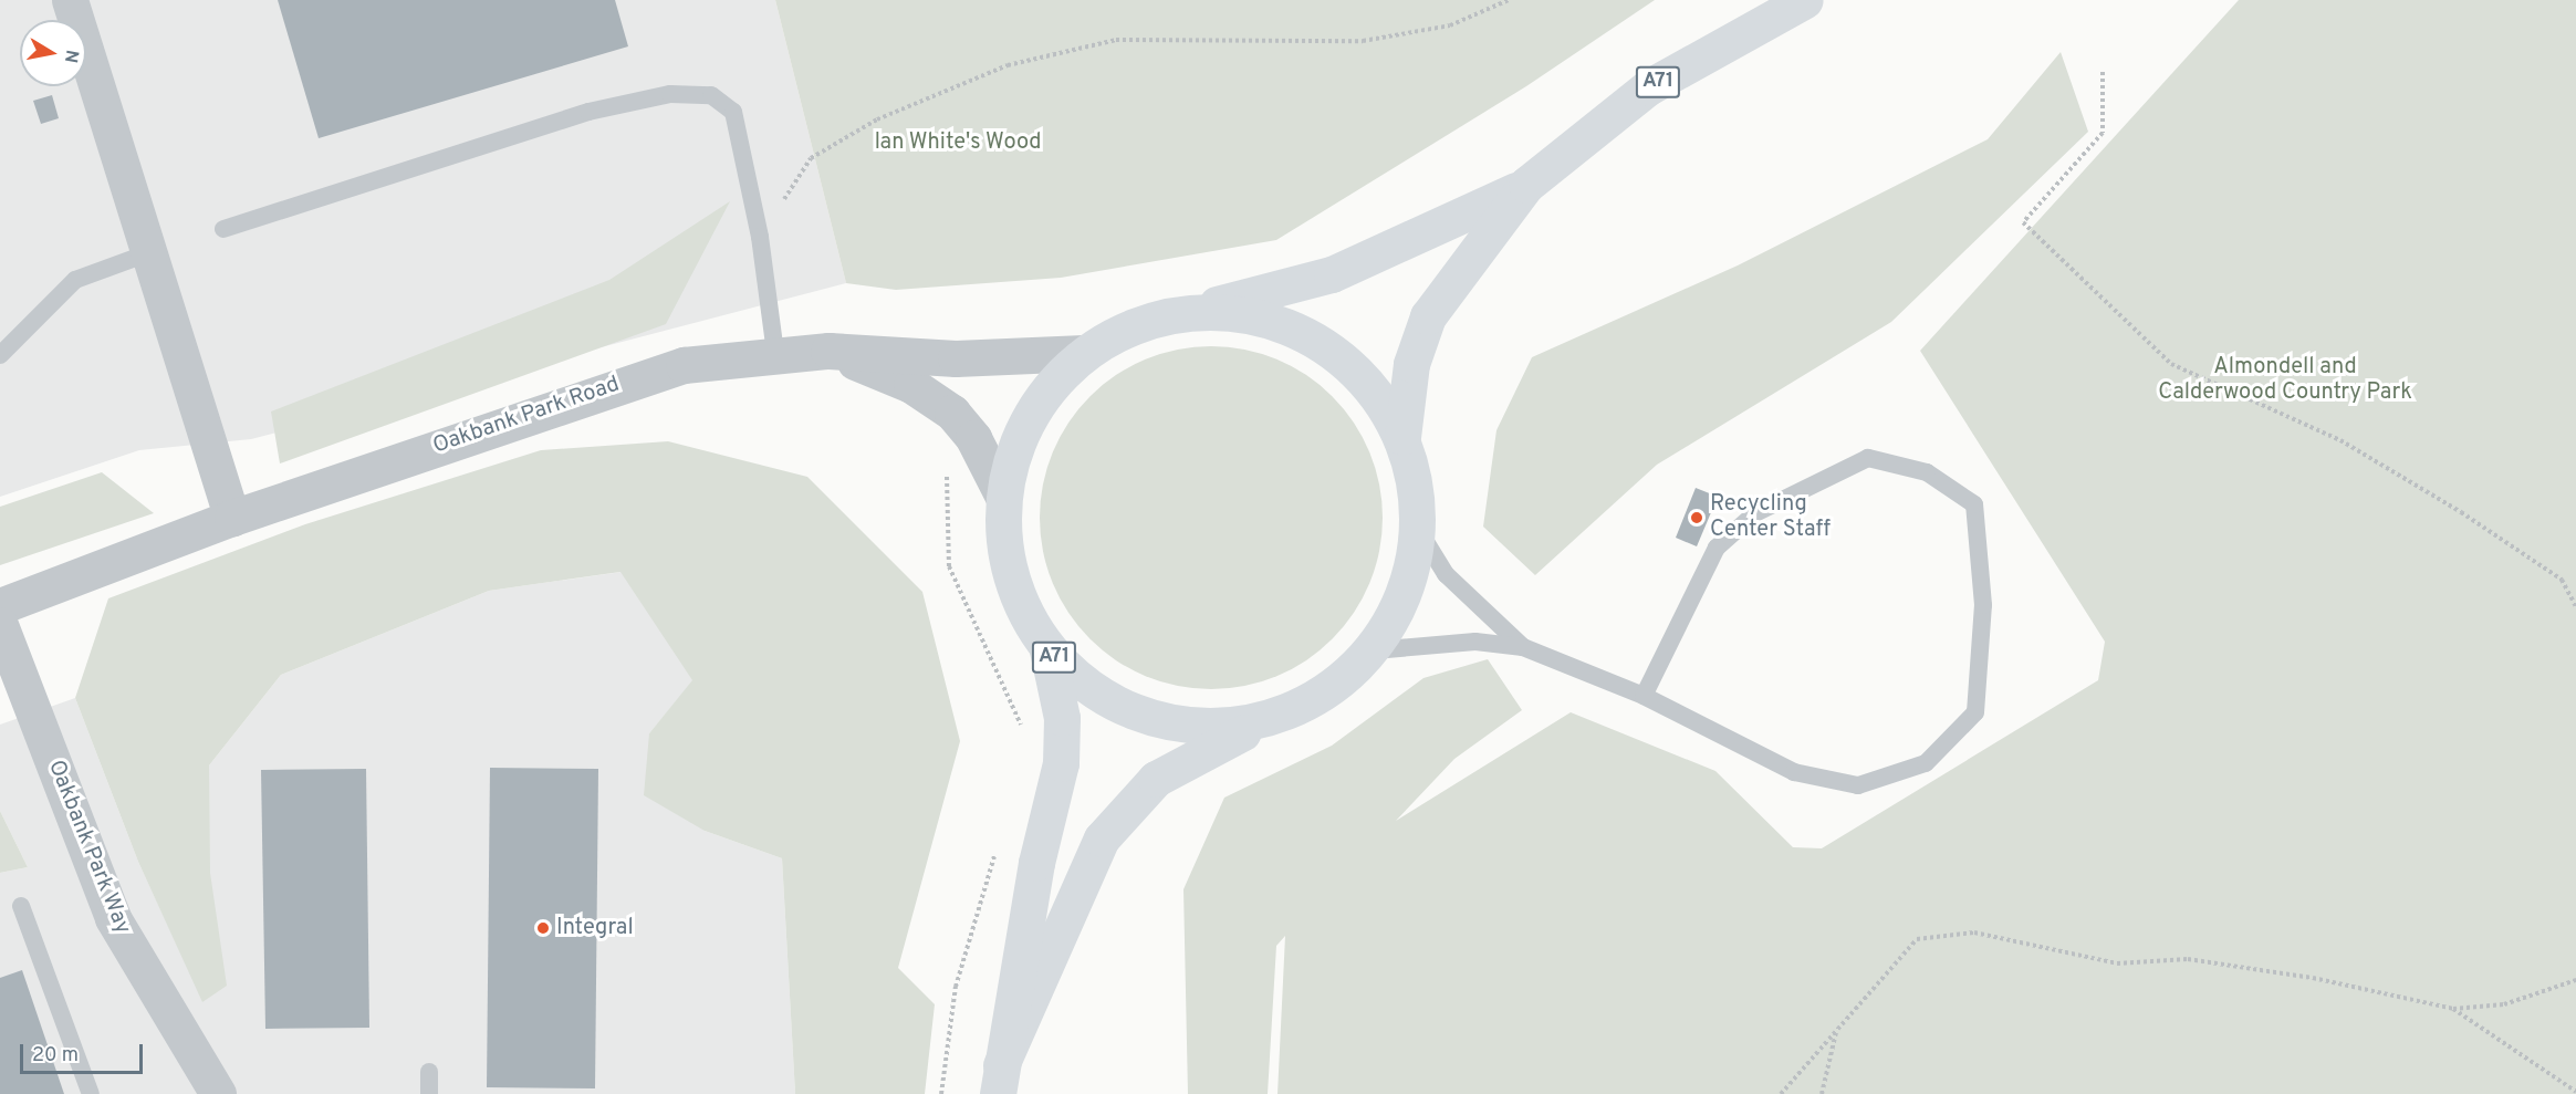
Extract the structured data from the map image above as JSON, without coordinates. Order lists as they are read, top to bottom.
{
  "streets": {
    "main road": ["A71"],
    "street": ["Oakbank Park Road", "Oakbank Park Way"]
  },
  "crossings": [
    ["A71", "Oakbank Park Road"]
  ],
  "parks": ["Ian White's Wood", "Almondell and Calderwood Country Park"],
  "places": ["Recycling Center Staff", "Integral"],
  "scale_bar": "20 m",
  "north": "right"
}
